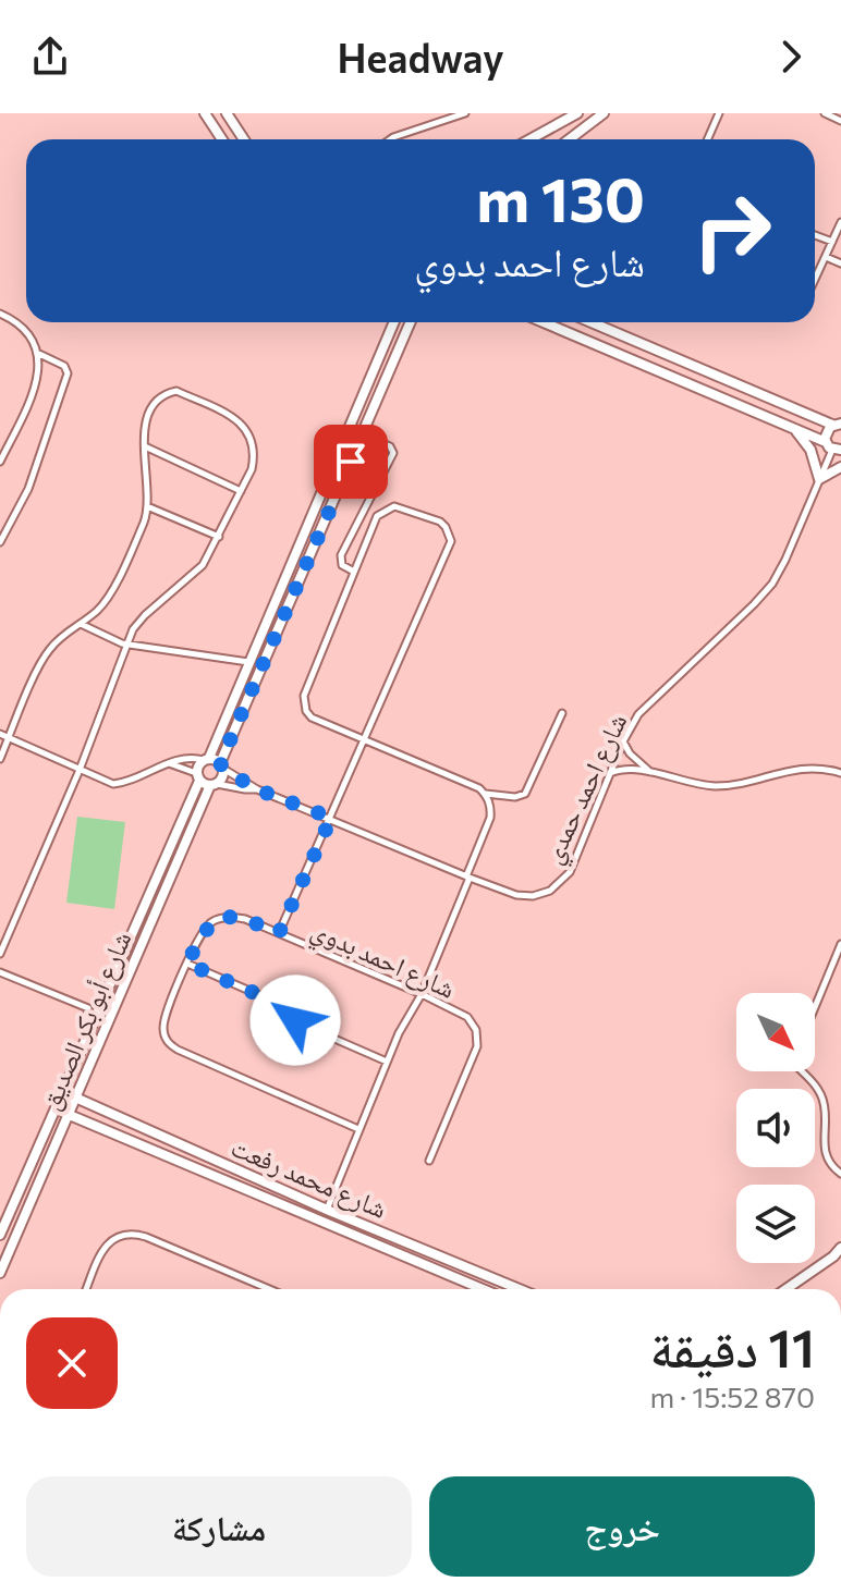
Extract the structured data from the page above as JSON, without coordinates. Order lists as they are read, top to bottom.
{
  "streets": {
    "street": [
      "شارع احمد حمدي",
      "شارع احمد بدوي",
      "شارع أبو بكر الصديق",
      "شارع محمد رفعت"
    ]
  },
  "crossings": [
    ["شارع احمد حمدي", "شارع أبو بكر الصديق"],
    ["شارع أبو بكر الصديق", "شارع محمد رفعت"]
  ],
  "north": "bottom right",
  "page": {
    "header": "Headway",
    "turn": ["130 m", "شارع احمد بدوي"],
    "heading": ["11 دقيقة", "870 m · 15:52"],
    "buttons": ["خروج", "مشاركة"]
  }
}
